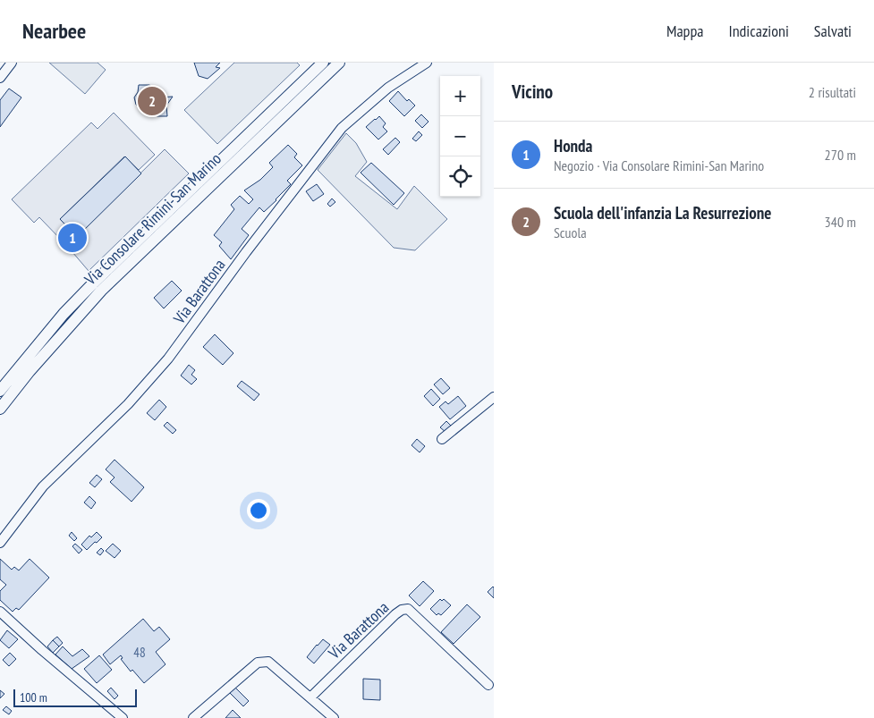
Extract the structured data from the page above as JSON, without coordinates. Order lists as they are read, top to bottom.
{
  "streets": {
    "main road": ["Via Consolare Rimini-San Marino"],
    "street": ["Via Barattona"]
  },
  "house_numbers": ["48"],
  "scale_bar": "100 m",
  "page": {
    "header": "Nearbee",
    "nav": ["Mappa", "Indicazioni", "Salvati"],
    "heading": ["Vicino", "2 risultati"],
    "map_buttons": ["+", "−"],
    "pins": ["2", "1"],
    "list": [
      {
        "mark": "1",
        "name": "Honda",
        "note": "Negozio · Via Consolare Rimini-San Marino",
        "value": "270 m"
      },
      {
        "mark": "2",
        "name": "Scuola dell'infanzia La Resurrezione",
        "note": "Scuola",
        "value": "340 m"
      }
    ],
    "scale": "100 m"
  }
}
